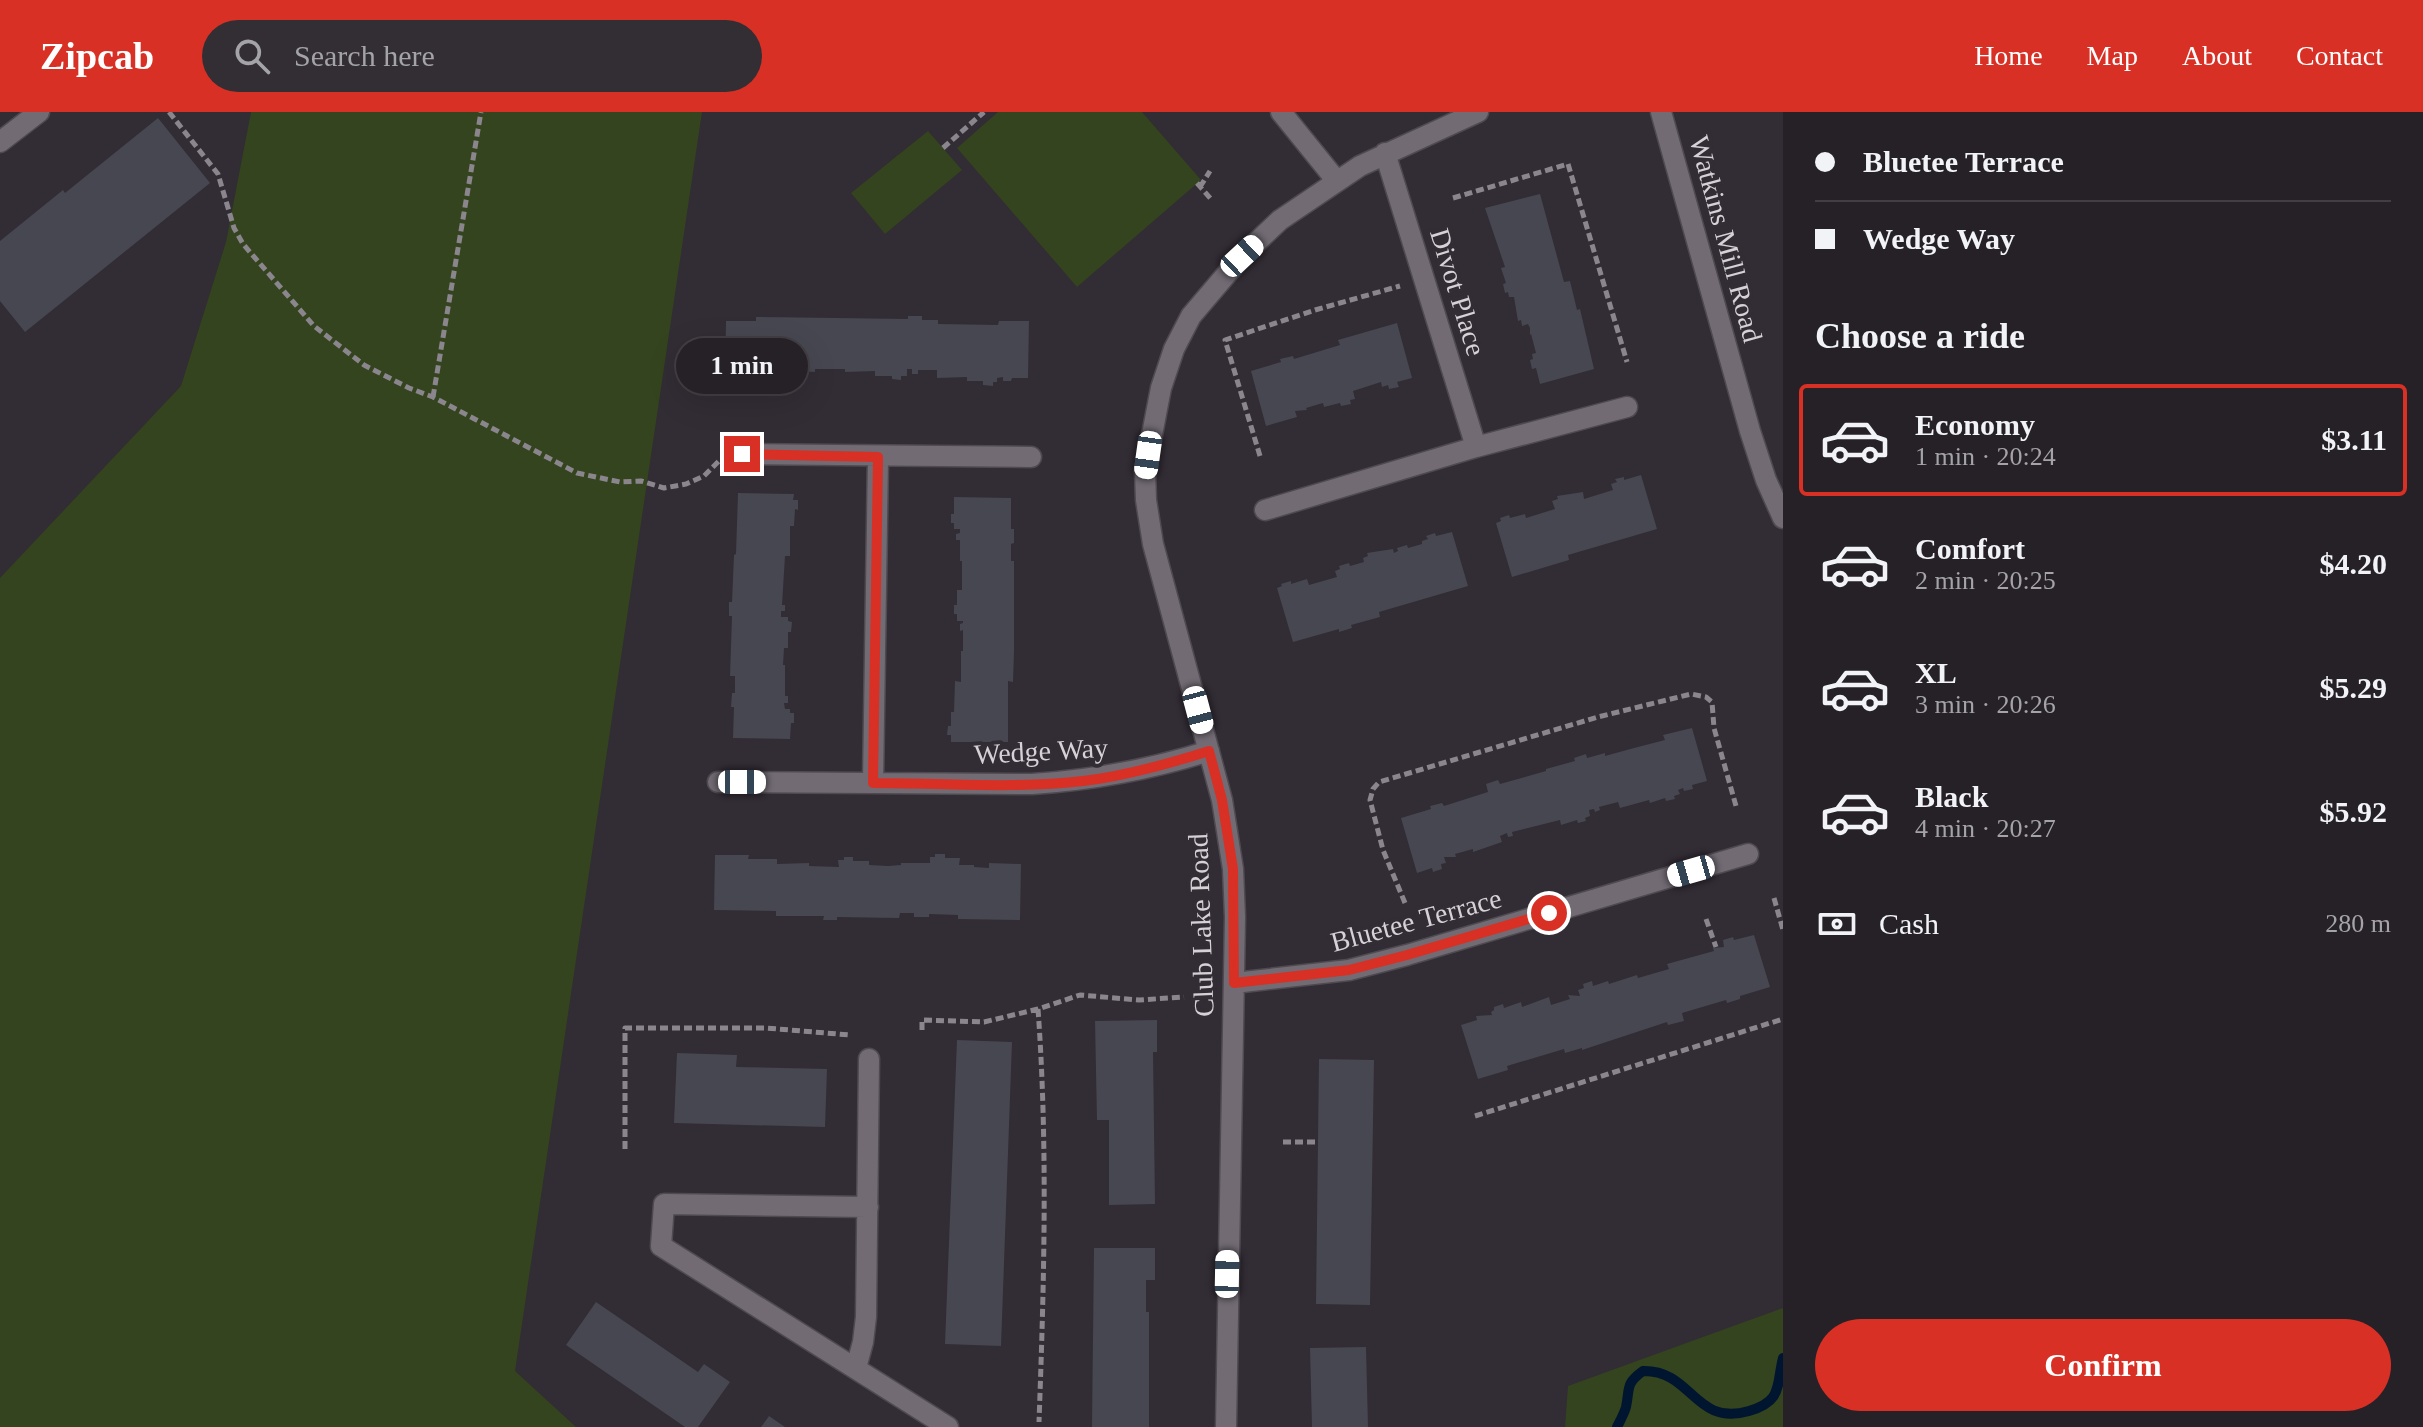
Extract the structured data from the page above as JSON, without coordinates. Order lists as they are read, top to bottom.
{
  "streets": {
    "street": [
      "Watkins Mill Road",
      "Divot Place",
      "Wedge Way",
      "Bluetee Terrace",
      "Club Lake Road"
    ]
  },
  "crossings": [
    ["Divot Place", "Club Lake Road"],
    ["Wedge Way", "Club Lake Road"],
    ["Bluetee Terrace", "Club Lake Road"]
  ],
  "page": {
    "header": "Zipcab",
    "search": "Search here",
    "nav": [
      "Home",
      "Map",
      "About",
      "Contact"
    ],
    "banner": ["Bluetee Terrace", "Wedge Way"],
    "heading": "Choose a ride",
    "bubble": "1 min",
    "list": [
      {
        "name": "Economy",
        "note": "1 min · 20:24",
        "value": "$3.11"
      },
      {
        "name": "Comfort",
        "note": "2 min · 20:25",
        "value": "$4.20"
      },
      {
        "name": "XL",
        "note": "3 min · 20:26",
        "value": "$5.29"
      },
      {
        "name": "Black",
        "note": "4 min · 20:27",
        "value": "$5.92"
      }
    ],
    "pay": ["Cash", "280 m"],
    "buttons": "Confirm"
  }
}
